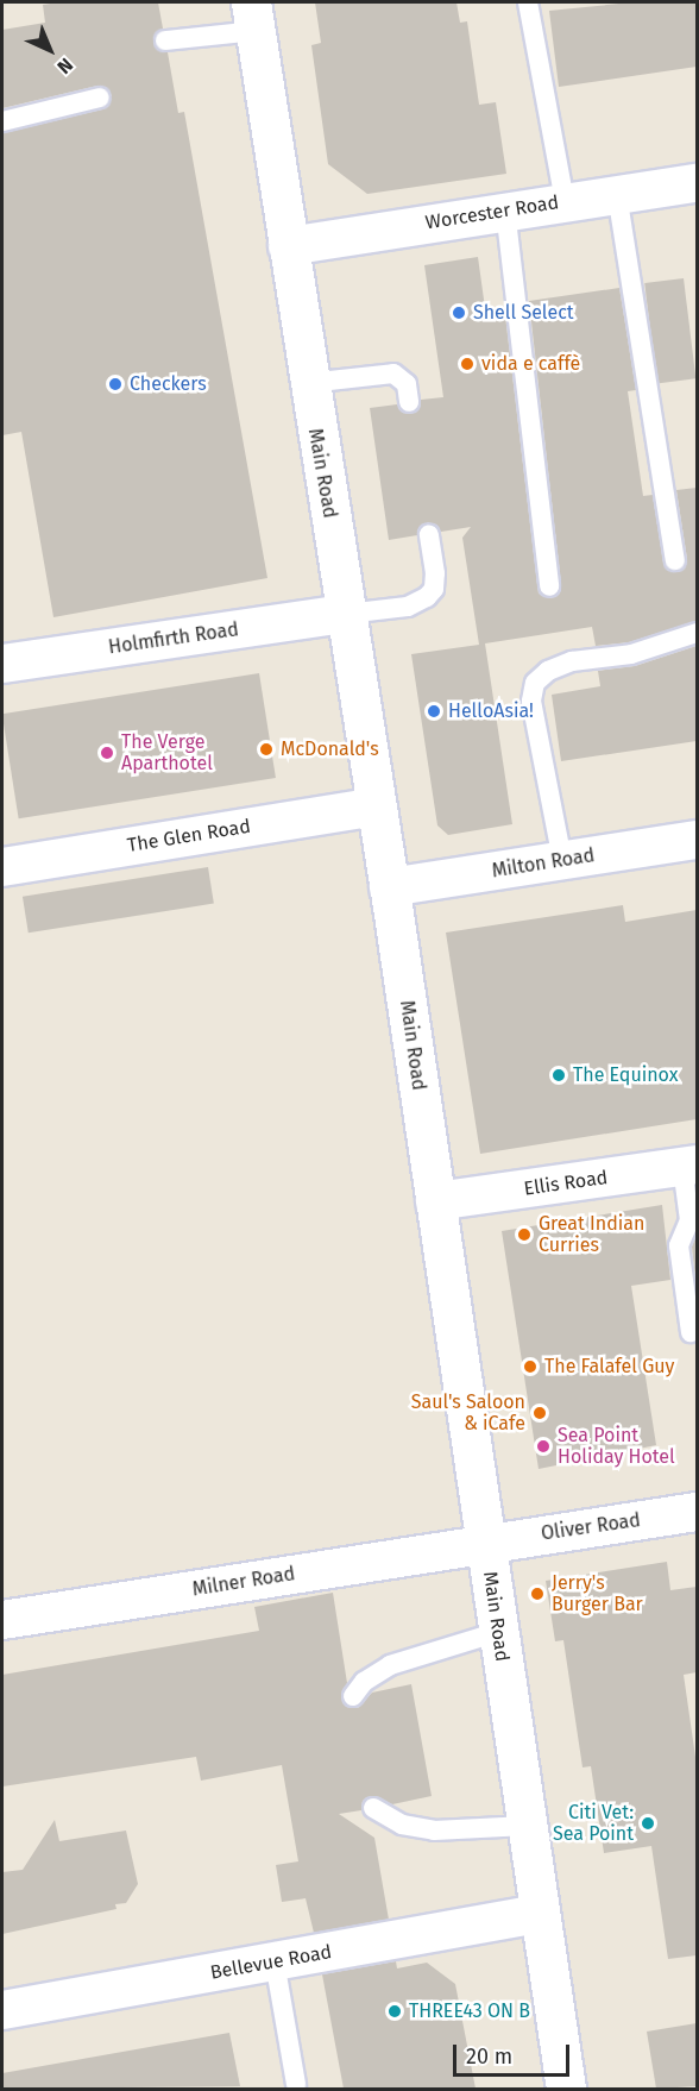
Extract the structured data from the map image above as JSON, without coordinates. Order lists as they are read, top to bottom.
{
  "streets": {
    "main road": ["Main Road"],
    "street": [
      "Worcester Road",
      "Holmfirth Road",
      "The Glen Road",
      "Milton Road",
      "Ellis Road",
      "Oliver Road",
      "Milner Road",
      "Bellevue Road"
    ]
  },
  "crossings": [
    ["Worcester Road", "Main Road"],
    ["Main Road", "Holmfirth Road"],
    ["Main Road", "The Glen Road"],
    ["Main Road", "Milton Road"],
    ["Main Road", "Ellis Road"],
    ["Main Road", "Oliver Road"],
    ["Main Road", "Milner Road"],
    ["Main Road", "Bellevue Road"],
    ["Oliver Road", "Milner Road"]
  ],
  "places": [
    "Shell Select",
    "vida e caffè",
    "Checkers",
    "HelloAsia!",
    "McDonald's",
    "The Verge Aparthotel",
    "The Equinox",
    "Great Indian Curries",
    "The Falafel Guy",
    "Saul's Saloon & iCafe",
    "Sea Point Holiday Hotel",
    "Jerry's Burger Bar",
    "Citi Vet: Sea Point",
    "THREE43 ON B"
  ],
  "scale_bar": "20 m",
  "north": "bottom right"
}
